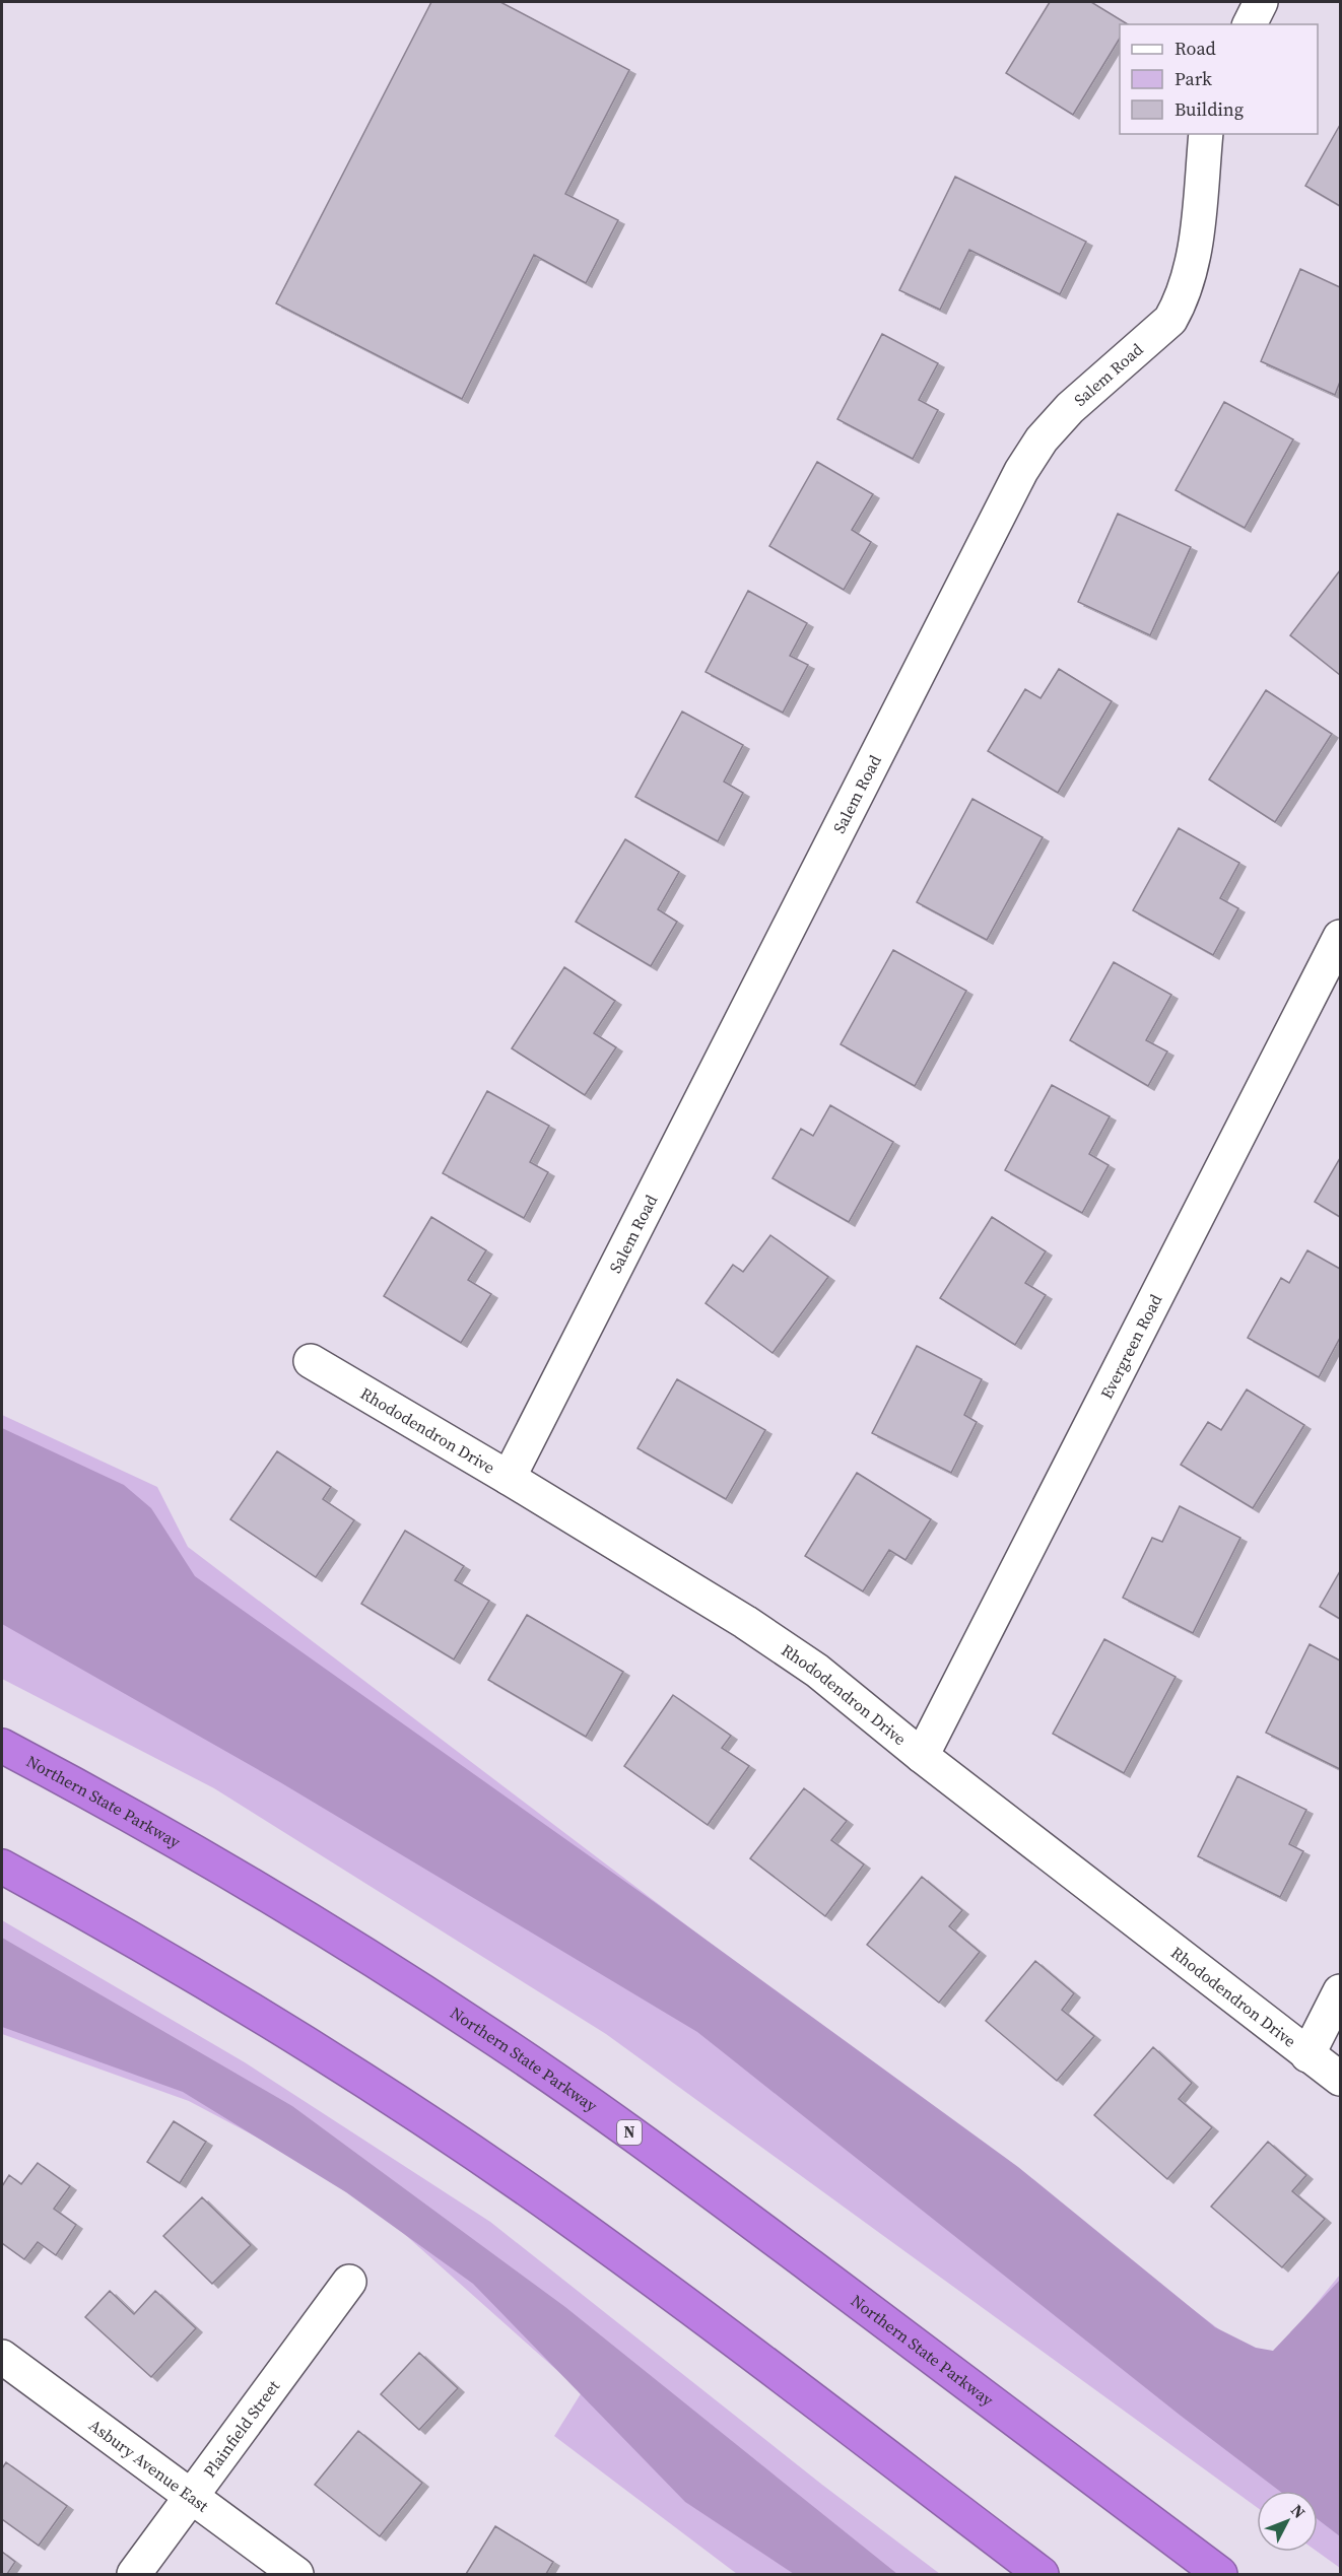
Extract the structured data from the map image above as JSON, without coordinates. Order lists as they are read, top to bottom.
{
  "streets": {
    "highway": ["Northern State Parkway", "N"],
    "street": [
      "Salem Road",
      "Evergreen Road",
      "Rhododendron Drive",
      "Plainfield Street",
      "Asbury Avenue East"
    ]
  },
  "crossings": [
    ["Salem Road", "Rhododendron Drive"],
    ["Evergreen Road", "Rhododendron Drive"],
    ["Plainfield Street", "Asbury Avenue East"]
  ],
  "legend": ["Road", "Park", "Building"],
  "north": "top right"
}
